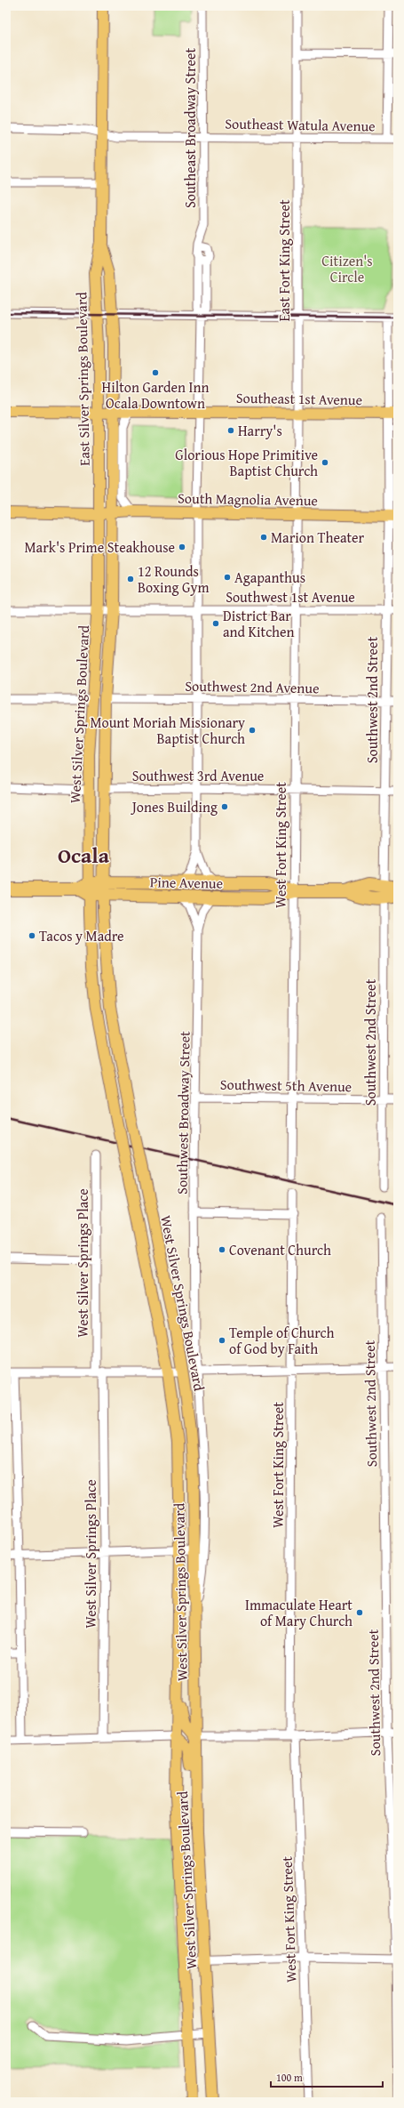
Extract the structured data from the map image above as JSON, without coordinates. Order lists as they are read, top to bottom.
{
  "streets": {
    "highway": ["Pine Avenue"],
    "main road": [
      "East Silver Springs Boulevard",
      "Southeast 1st Avenue",
      "South Magnolia Avenue",
      "West Silver Springs Boulevard"
    ],
    "street": [
      "Southeast Watula Avenue",
      "Southeast Broadway Street",
      "East Fort King Street",
      "Southwest 1st Avenue",
      "Southwest 2nd Avenue",
      "Southwest 2nd Street",
      "Southwest 3rd Avenue",
      "West Fort King Street",
      "Southwest 5th Avenue",
      "Southwest Broadway Street",
      "West Silver Springs Place"
    ]
  },
  "crossings": [
    ["Southeast Watula Avenue", "Southeast Broadway Street"],
    ["Southeast Watula Avenue", "East Fort King Street"],
    ["Southeast Watula Avenue", "East Silver Springs Boulevard"],
    ["East Fort King Street", "Southeast 1st Avenue"],
    ["East Fort King Street", "South Magnolia Avenue"],
    ["East Fort King Street", "West Fort King Street"],
    ["East Silver Springs Boulevard", "Southeast 1st Avenue"],
    ["East Silver Springs Boulevard", "South Magnolia Avenue"],
    ["East Silver Springs Boulevard", "West Silver Springs Boulevard"],
    ["Southeast 1st Avenue", "Southwest 2nd Street"],
    ["South Magnolia Avenue", "Southwest 2nd Street"],
    ["South Magnolia Avenue", "West Silver Springs Boulevard"],
    ["South Magnolia Avenue", "West Fort King Street"],
    ["Southwest 1st Avenue", "Southwest 2nd Street"],
    ["Southwest 1st Avenue", "West Silver Springs Boulevard"],
    ["Southwest 1st Avenue", "West Fort King Street"],
    ["Southwest 2nd Avenue", "Southwest 2nd Street"],
    ["Southwest 2nd Avenue", "West Silver Springs Boulevard"],
    ["Southwest 2nd Avenue", "West Fort King Street"],
    ["Southwest 2nd Street", "Southwest 3rd Avenue"],
    ["Southwest 2nd Street", "Pine Avenue"],
    ["Southwest 2nd Street", "Southwest 5th Avenue"],
    ["West Silver Springs Boulevard", "Southwest 3rd Avenue"],
    ["West Silver Springs Boulevard", "Pine Avenue"],
    ["West Silver Springs Boulevard", "Southwest Broadway Street"],
    ["Southwest 3rd Avenue", "West Fort King Street"],
    ["West Fort King Street", "Pine Avenue"],
    ["West Fort King Street", "Southwest 5th Avenue"],
    ["Pine Avenue", "Southwest Broadway Street"],
    ["Southwest 5th Avenue", "Southwest Broadway Street"]
  ],
  "districts": ["Ocala"],
  "parks": ["Citizen's Circle"],
  "places": [
    "Hilton Garden Inn Ocala Downtown",
    "Harry's",
    "Glorious Hope Primitive Baptist Church",
    "Marion Theater",
    "Mark's Prime Steakhouse",
    "Agapanthus",
    "12 Rounds Boxing Gym",
    "District Bar and Kitchen",
    "Mount Moriah Missionary Baptist Church",
    "Jones Building",
    "Tacos y Madre",
    "Covenant Church",
    "Temple of Church of God by Faith",
    "Immaculate Heart of Mary Church"
  ],
  "scale_bar": "100 m"
}
